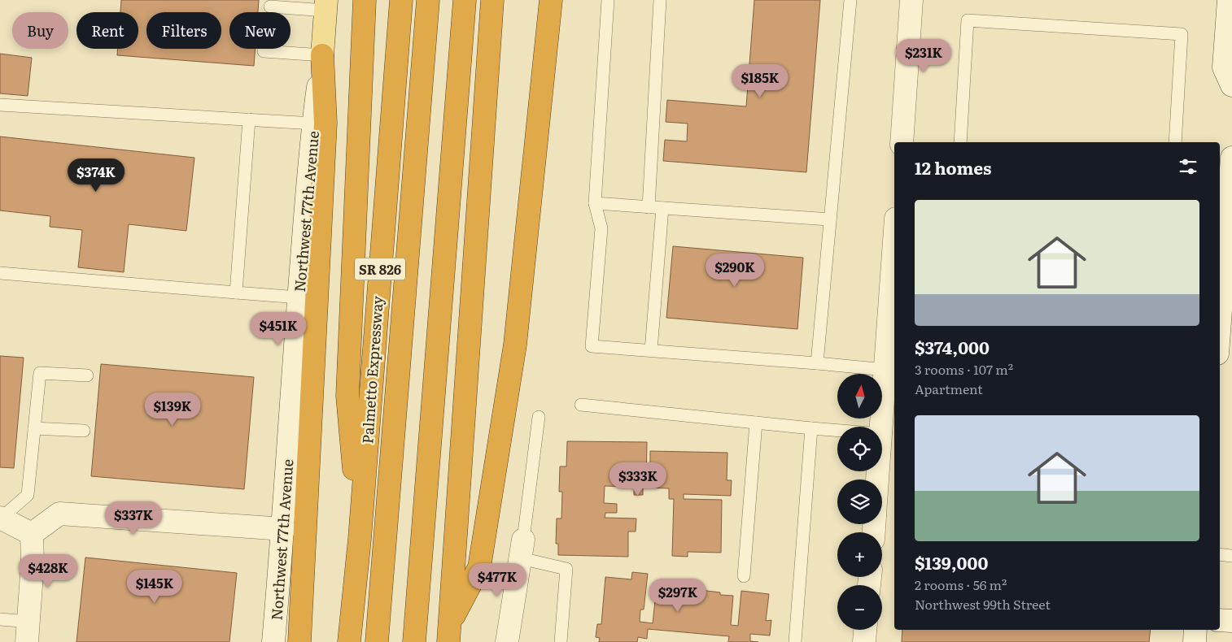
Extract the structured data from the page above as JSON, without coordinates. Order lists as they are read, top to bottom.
{
  "streets": {
    "highway": ["SR 826", "Palmetto Expressway"],
    "main road": ["Northwest 77th Avenue"]
  },
  "north": "top",
  "page": {
    "chip": [
      "Buy",
      "Rent",
      "Filters",
      "New"
    ],
    "price": [
      "$231K",
      "$185K",
      "$374K",
      "$290K",
      "$451K",
      "$139K",
      "$333K",
      "$337K",
      "$428K",
      "$477K",
      "$145K",
      "$297K"
    ],
    "heading": "12 homes",
    "list": [
      {
        "name": "$374,000",
        "note": "3 rooms · 107 m² · Apartment"
      },
      {
        "name": "$139,000",
        "note": "2 rooms · 56 m² · Northwest 99th Street"
      }
    ],
    "map_buttons": ["+", "−"]
  }
}
